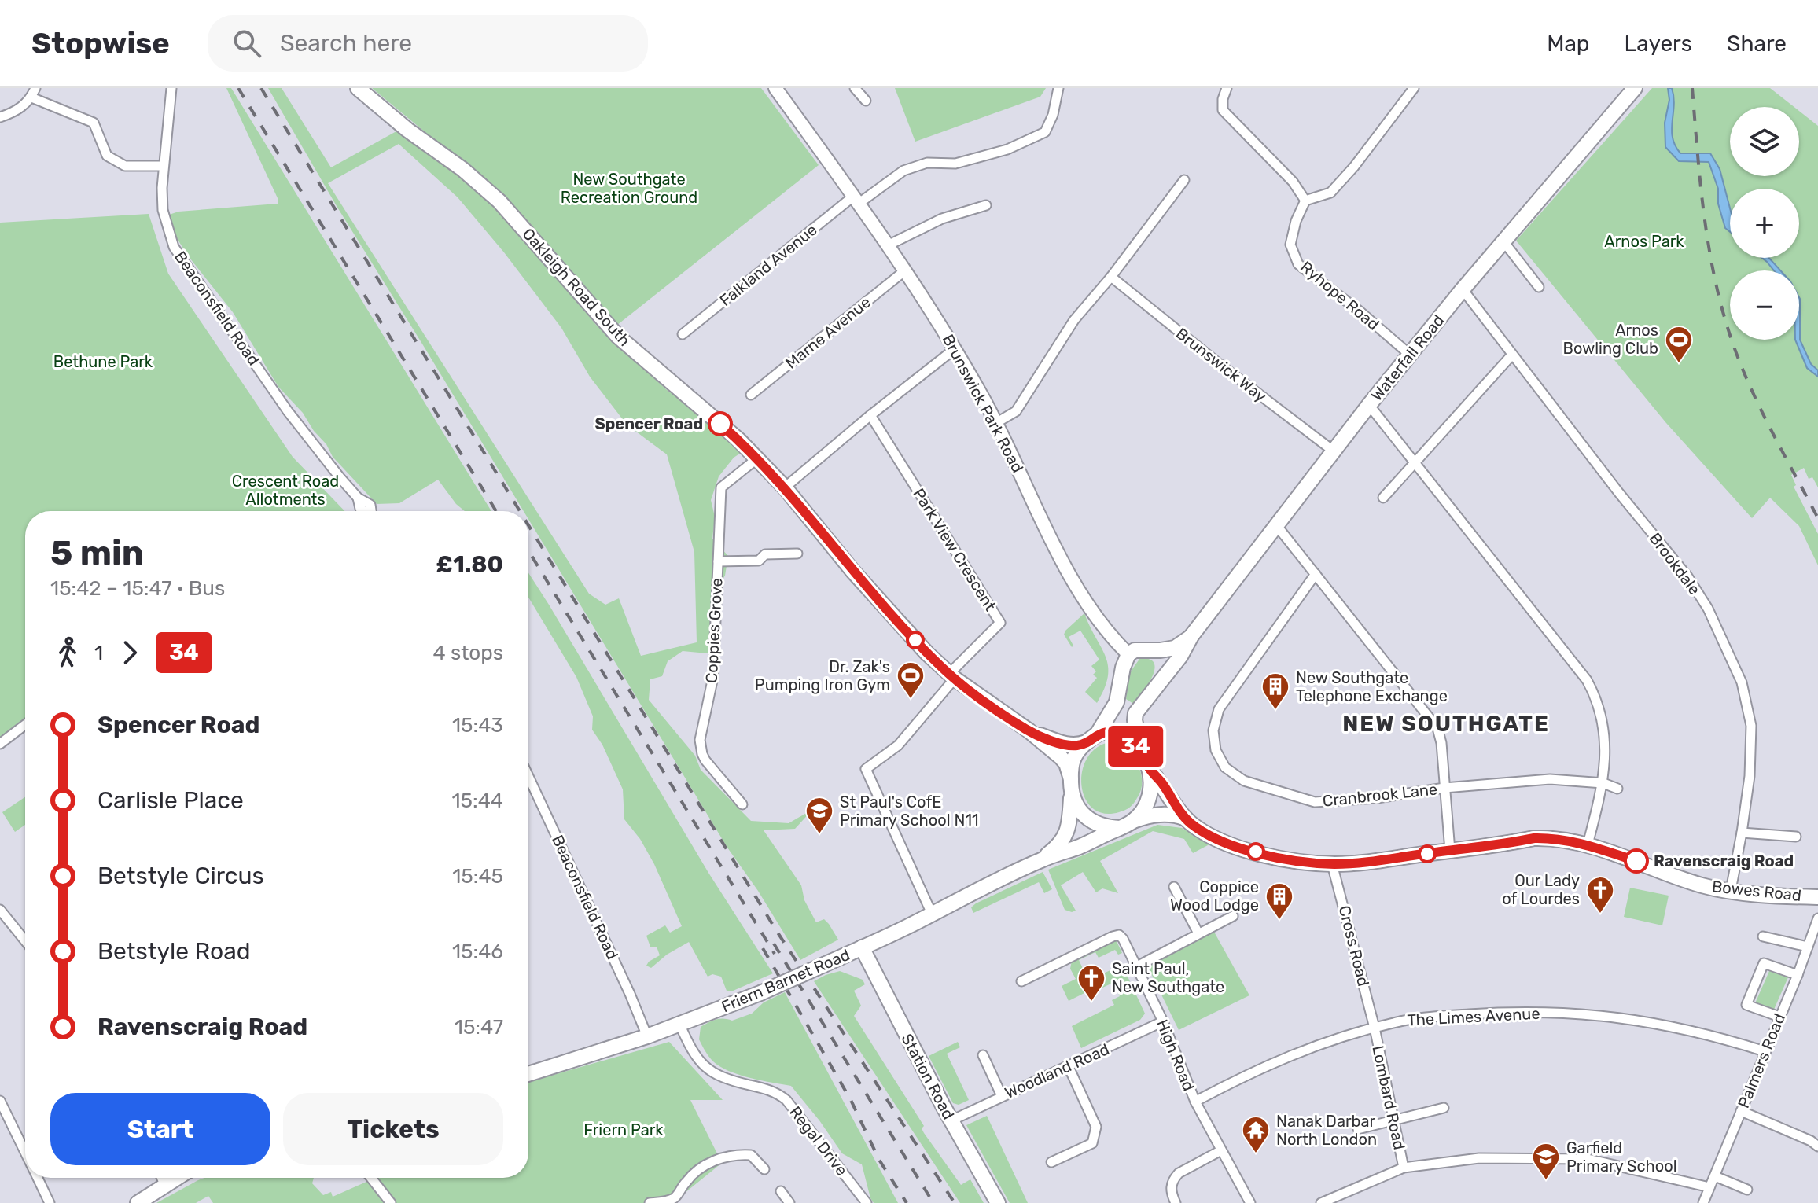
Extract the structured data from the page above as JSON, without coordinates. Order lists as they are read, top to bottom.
{
  "streets": {
    "main road": [
      "Oakleigh Road South",
      "Waterfall Road",
      "Bowes Road",
      "Friern Barnet Road",
      "Station Road"
    ],
    "street": [
      "Falkland Avenue",
      "Ryhope Road",
      "Beaconsfield Road",
      "Marne Avenue",
      "Brunswick Way",
      "Brunswick Park Road",
      "Park View Crescent",
      "Brookdale",
      "Coppies Grove",
      "Cranbrook Lane",
      "Cross Road",
      "The Limes Avenue",
      "High Road",
      "Palmers Road",
      "Woodland Road",
      "Lombard Road",
      "Regal Drive"
    ]
  },
  "crossings": [
    ["Falkland Avenue", "Brunswick Park Road"],
    ["Oakleigh Road South", "Waterfall Road"],
    ["Oakleigh Road South", "Park View Crescent"],
    ["Oakleigh Road South", "Coppies Grove"],
    ["Oakleigh Road South", "Bowes Road"],
    ["Oakleigh Road South", "Friern Barnet Road"],
    ["Ryhope Road", "Waterfall Road"],
    ["Beaconsfield Road", "Friern Barnet Road"],
    ["Marne Avenue", "Brunswick Park Road"],
    ["Waterfall Road", "Brunswick Way"],
    ["Waterfall Road", "Brookdale"],
    ["Waterfall Road", "Bowes Road"],
    ["Waterfall Road", "Friern Barnet Road"],
    ["Brookdale", "Bowes Road"],
    ["Bowes Road", "Cross Road"],
    ["Bowes Road", "Friern Barnet Road"],
    ["Cross Road", "The Limes Avenue"],
    ["Cross Road", "Lombard Road"],
    ["Friern Barnet Road", "Station Road"],
    ["Friern Barnet Road", "Regal Drive"],
    ["The Limes Avenue", "High Road"],
    ["The Limes Avenue", "Palmers Road"],
    ["The Limes Avenue", "Lombard Road"],
    ["High Road", "Woodland Road"],
    ["Woodland Road", "Station Road"]
  ],
  "districts": ["NEW SOUTHGATE"],
  "parks": [
    "New Southgate Recreation Ground",
    "Arnos Park",
    "Bethune Park",
    "Crescent Road Allotments",
    "Friern Park"
  ],
  "places": {
    "sports": ["Arnos Bowling Club", "Dr. Zak's Pumping Iron Gym"],
    "other": ["Spencer Road", "Ravenscraig Road"],
    "building": ["New Southgate Telephone Exchange", "Coppice Wood Lodge"],
    "school or university": ["St Paul's CofE Primary School N11", "Garfield Primary School"],
    "church": ["Our Lady of Lourdes", "Saint Paul, New Southgate"],
    "temple": ["Nanak Darbar North London"]
  },
  "lines": ["bus line 34"],
  "page": {
    "header": "Stopwise",
    "search": "Search here",
    "nav": ["Map", "Layers", "Share"],
    "on_map": "34",
    "map_buttons": ["+", "−"],
    "heading": ["5 min", "15:42 – 15:47 · Bus", "£1.80"],
    "legs": ["1", "34", "4 stops"],
    "list": [
      {
        "name": "Spencer Road",
        "value": "15:43"
      },
      {
        "name": "Carlisle Place",
        "value": "15:44"
      },
      {
        "name": "Betstyle Circus",
        "value": "15:45"
      },
      {
        "name": "Betstyle Road",
        "value": "15:46"
      },
      {
        "name": "Ravenscraig Road",
        "value": "15:47"
      }
    ],
    "buttons": ["Start", "Tickets"]
  }
}
